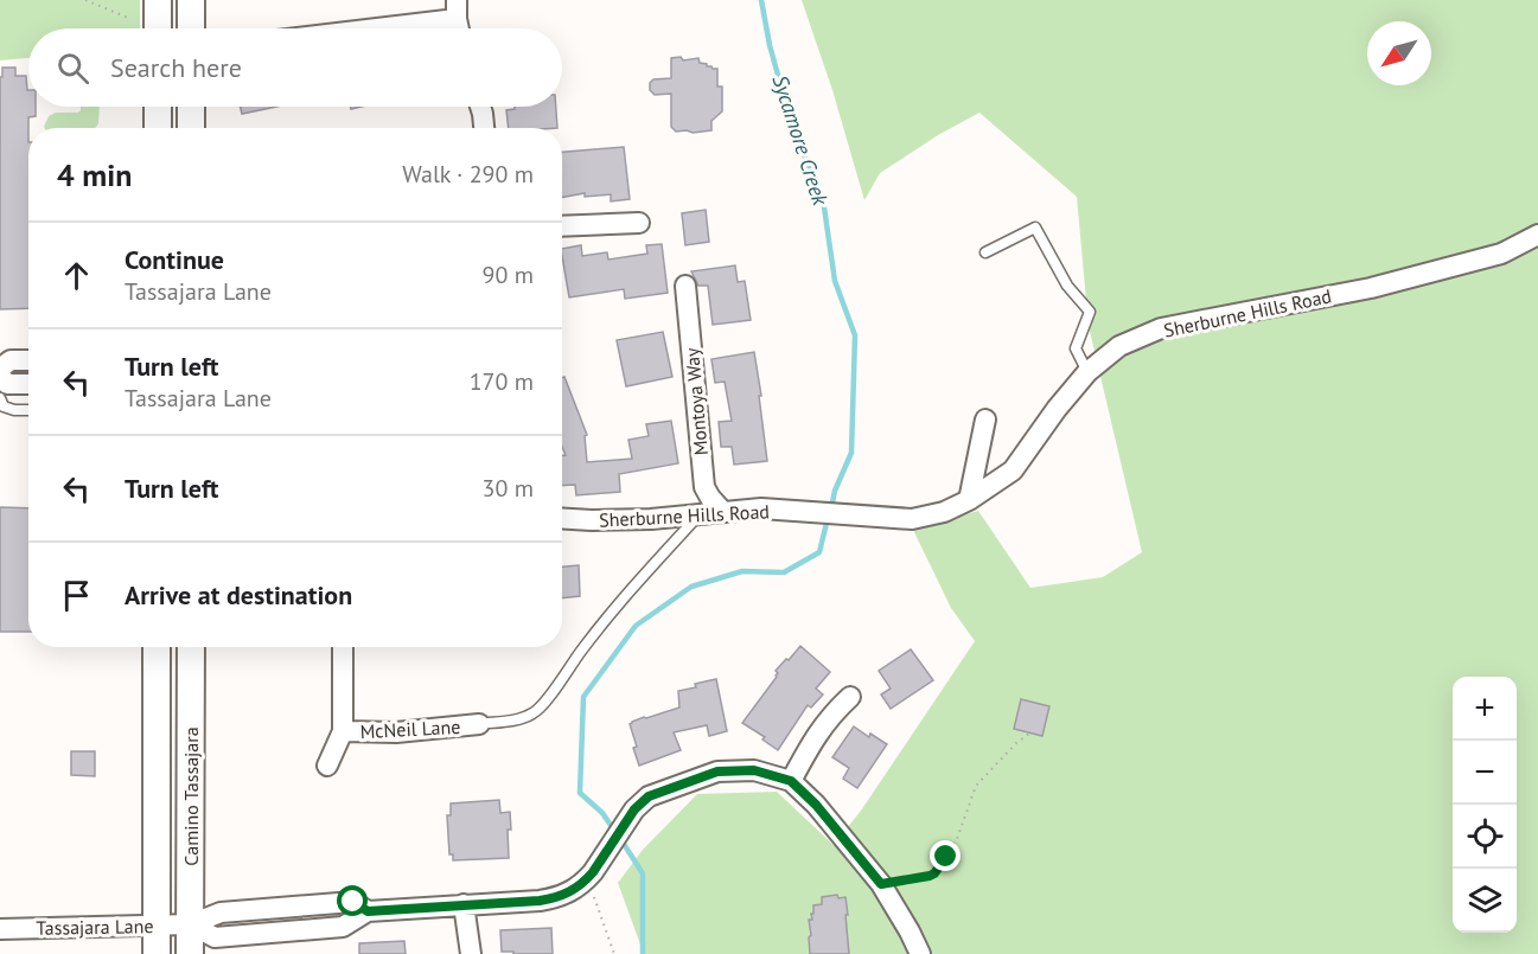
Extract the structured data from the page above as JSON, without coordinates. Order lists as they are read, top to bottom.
{
  "streets": {
    "main road": ["Camino Tassajara"],
    "street": [
      "Sherburne Hills Road",
      "Montoya Way",
      "McNeil Lane",
      "Tassajara Lane"
    ]
  },
  "crossings": [
    ["Sherburne Hills Road", "Montoya Way"],
    ["Camino Tassajara", "Tassajara Lane"]
  ],
  "water": ["Sycamore Creek"],
  "north": "bottom left",
  "page": {
    "search": "Search here",
    "heading": ["4 min", "Walk · 290 m"],
    "list": [
      ["Continue", "Tassajara Lane", "90 m"],
      ["Turn left", "Tassajara Lane", "170 m"],
      ["Turn left", "30 m"],
      "Arrive at destination"
    ],
    "map_buttons": ["+", "−"]
  }
}
